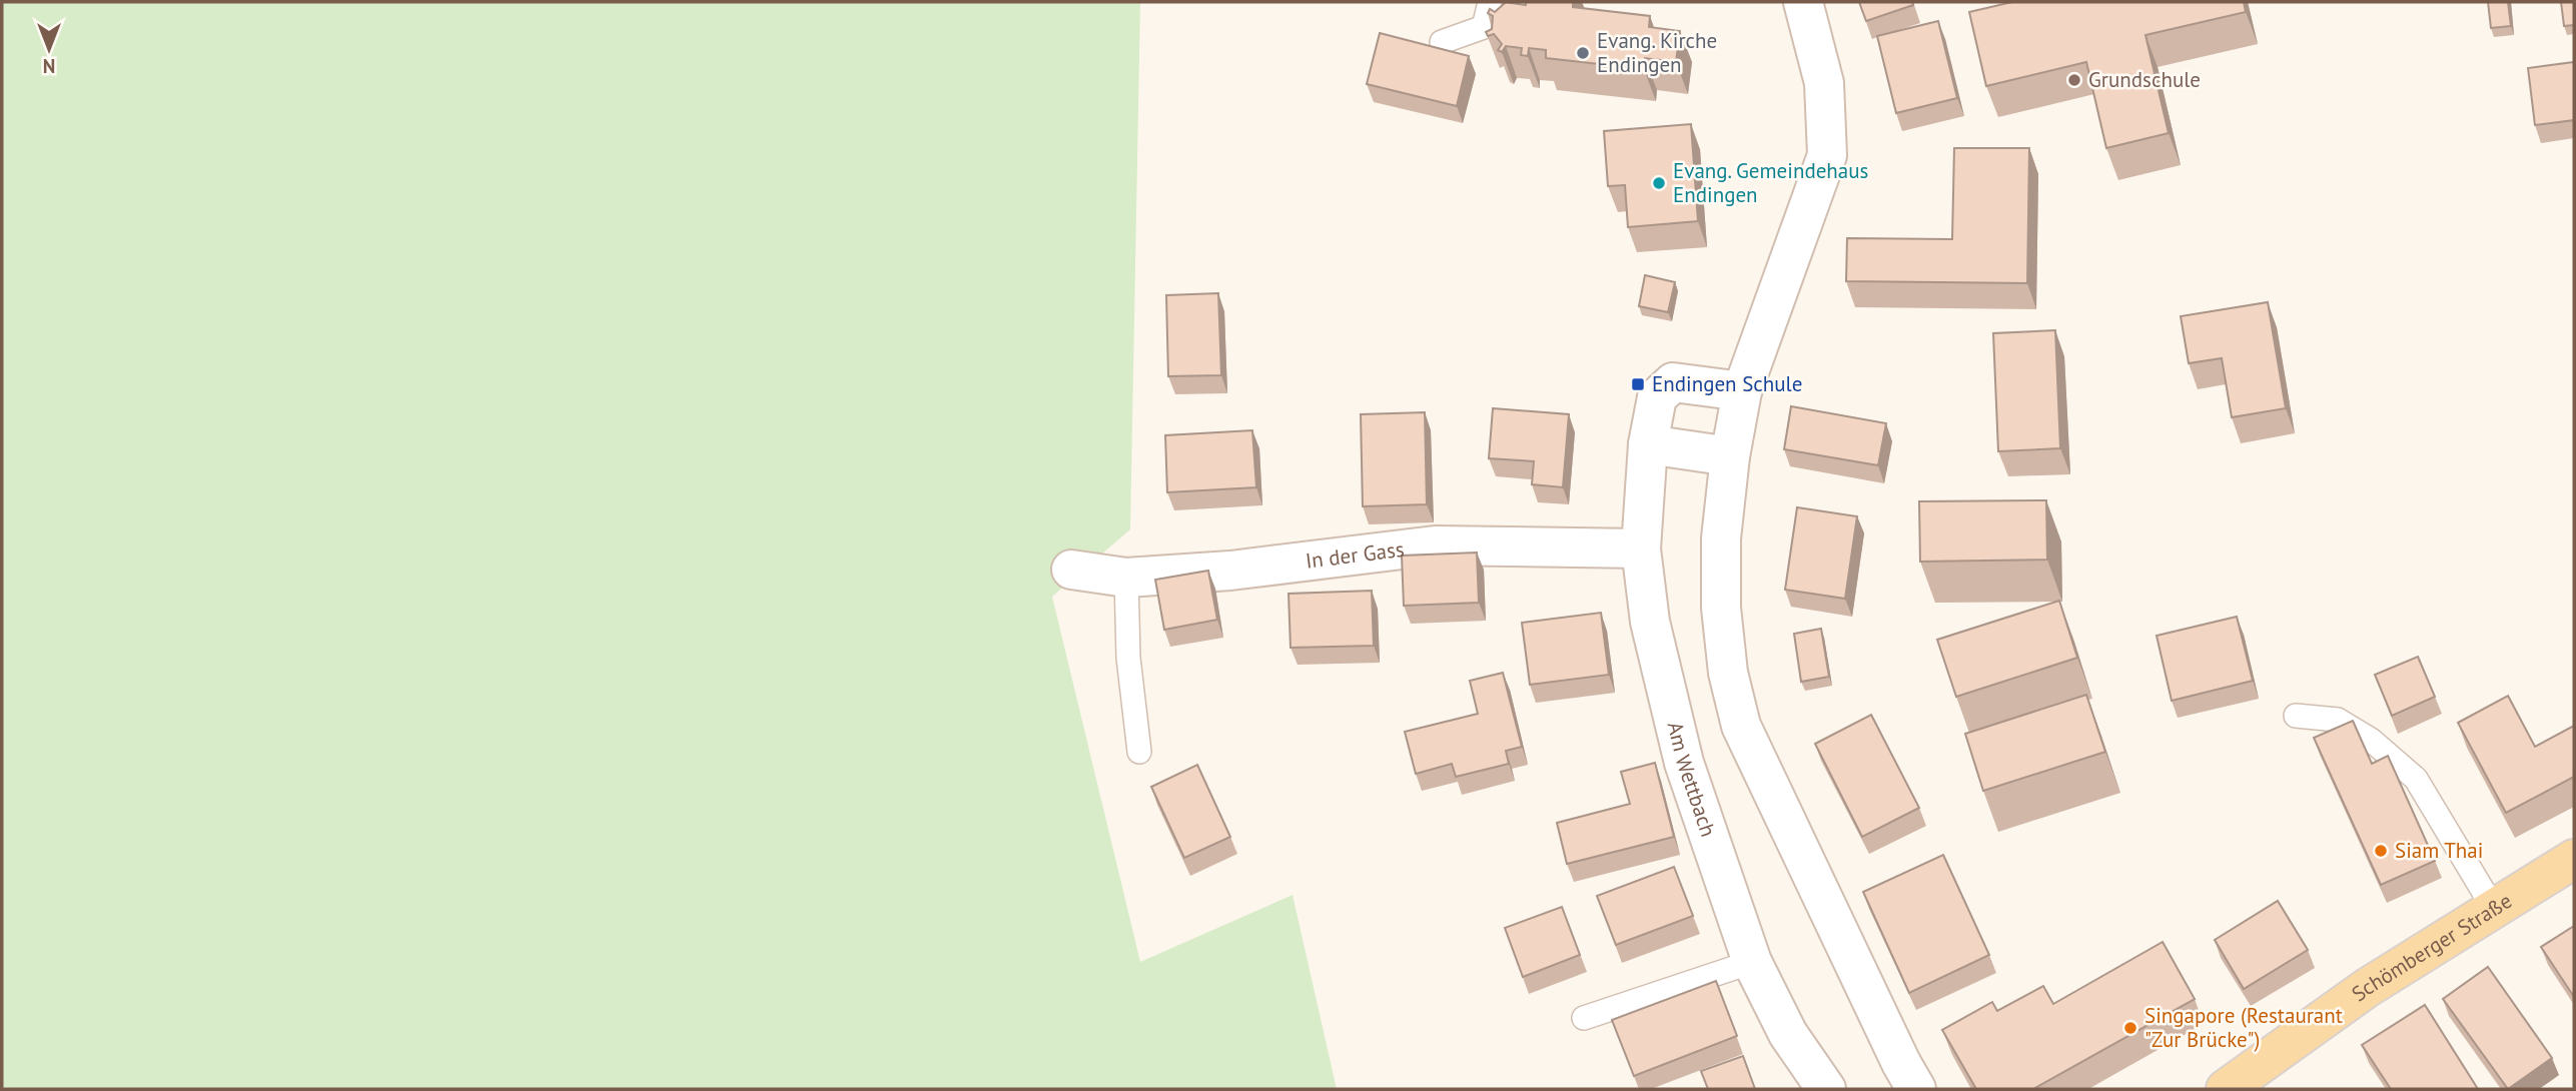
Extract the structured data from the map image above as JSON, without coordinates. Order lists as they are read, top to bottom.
{
  "streets": {
    "main road": ["Schömberger Straße"],
    "street": ["In der Gass", "Am Wettbach"]
  },
  "crossings": [
    ["In der Gass", "Am Wettbach"]
  ],
  "places": {
    "other": [
      "Evang. Kirche Endingen",
      "Grundschule",
      "Evang. Gemeindehaus Endingen",
      "Siam Thai",
      "Singapore (Restaurant \"Zur Brücke\")"
    ],
    "transit": ["Endingen Schule"]
  },
  "north": "bottom"
}
